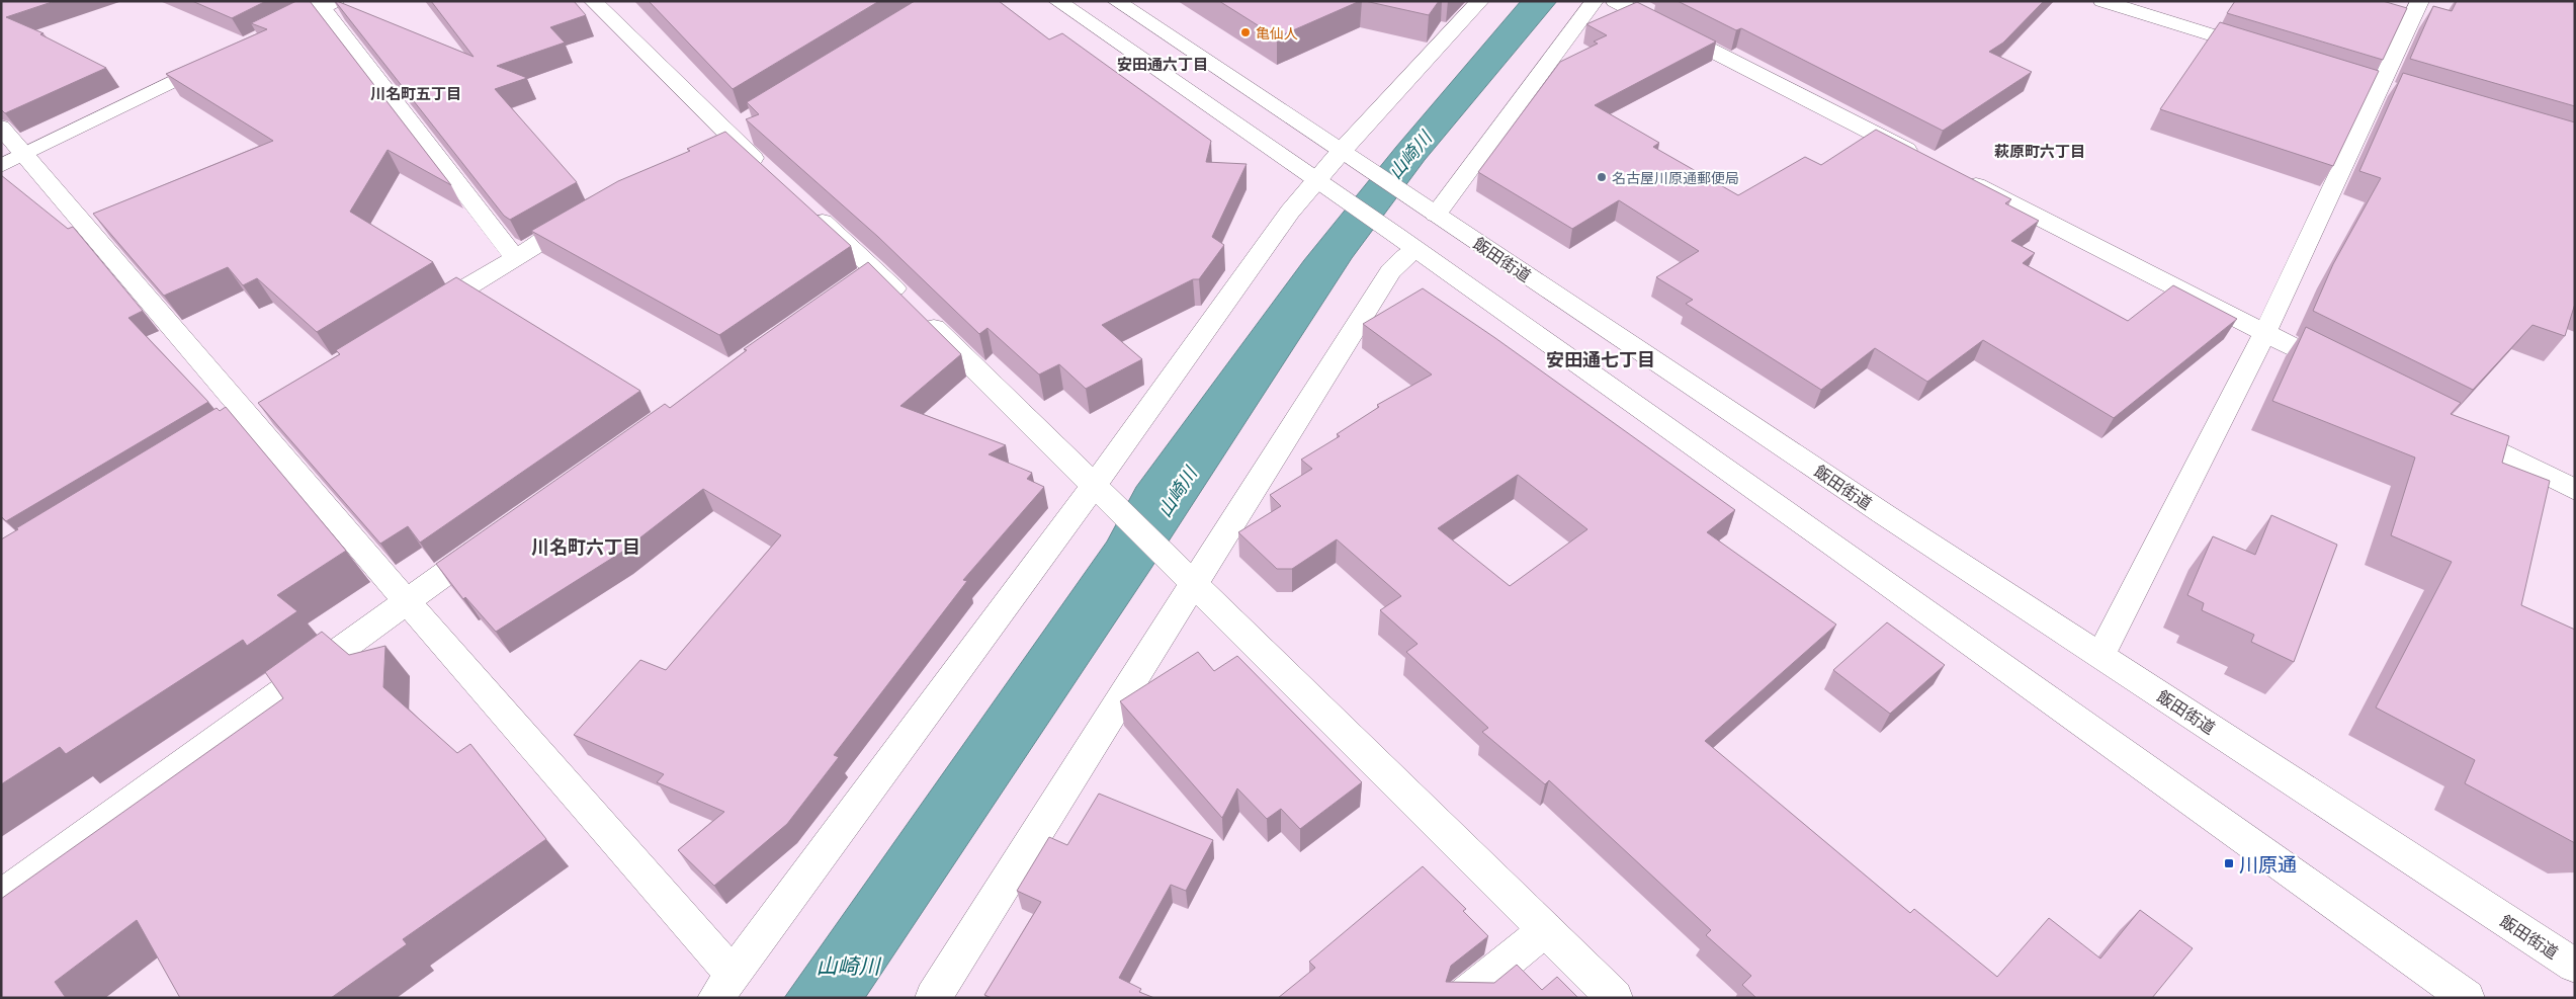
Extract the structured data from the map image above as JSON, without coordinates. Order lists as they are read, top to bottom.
{
  "streets": {
    "main road": ["飯田街道"]
  },
  "districts": [
    "安田通六丁目",
    "川名町五丁目",
    "萩原町六丁目",
    "安田通七丁目",
    "川名町六丁目"
  ],
  "water": ["山崎川"],
  "places": {
    "other": ["亀仙人", "名古屋川原通郵便局"],
    "transit": ["川原通"]
  }
}
